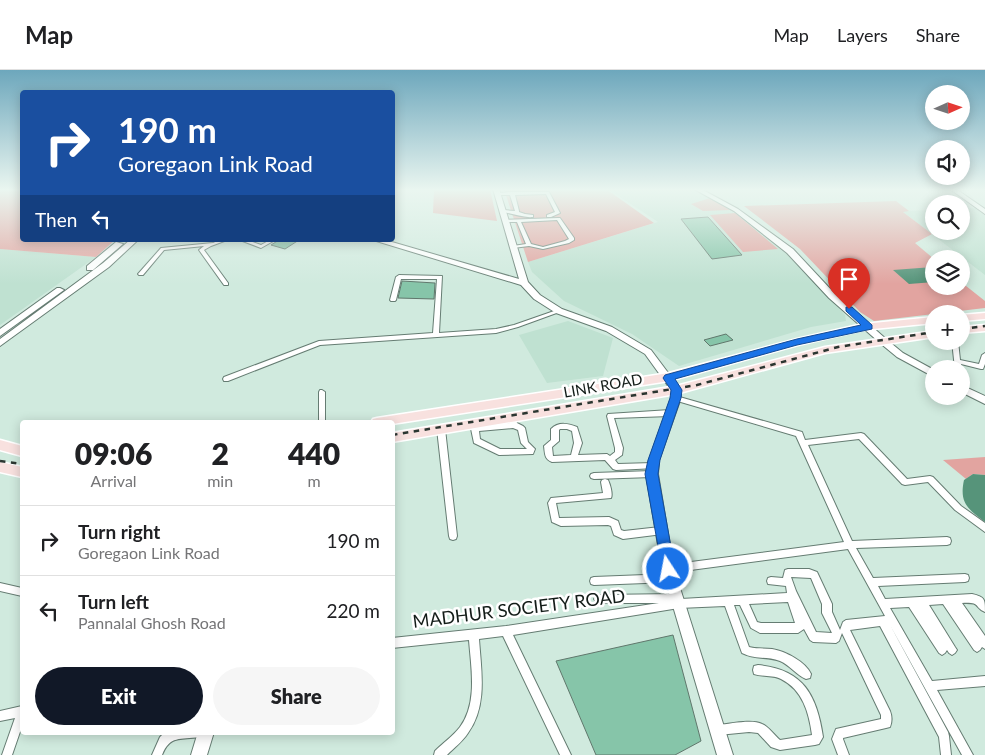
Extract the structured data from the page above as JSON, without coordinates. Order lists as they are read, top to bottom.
{
  "streets": {
    "main road": ["LINK ROAD"],
    "street": ["MADHUR SOCIETY ROAD"]
  },
  "north": "right",
  "page": {
    "header": "Map",
    "nav": ["Map", "Layers", "Share"],
    "map_buttons": ["+", "−"],
    "turn": ["190 m", "Goregaon Link Road"],
    "then": "Then",
    "eta": [
      "09:06",
      "Arrival",
      "2",
      "min",
      "440",
      "m"
    ],
    "list": [
      {
        "name": "Turn right",
        "note": "Goregaon Link Road",
        "value": "190 m"
      },
      {
        "name": "Turn left",
        "note": "Pannalal Ghosh Road",
        "value": "220 m"
      }
    ],
    "buttons": ["Exit", "Share"]
  }
}
